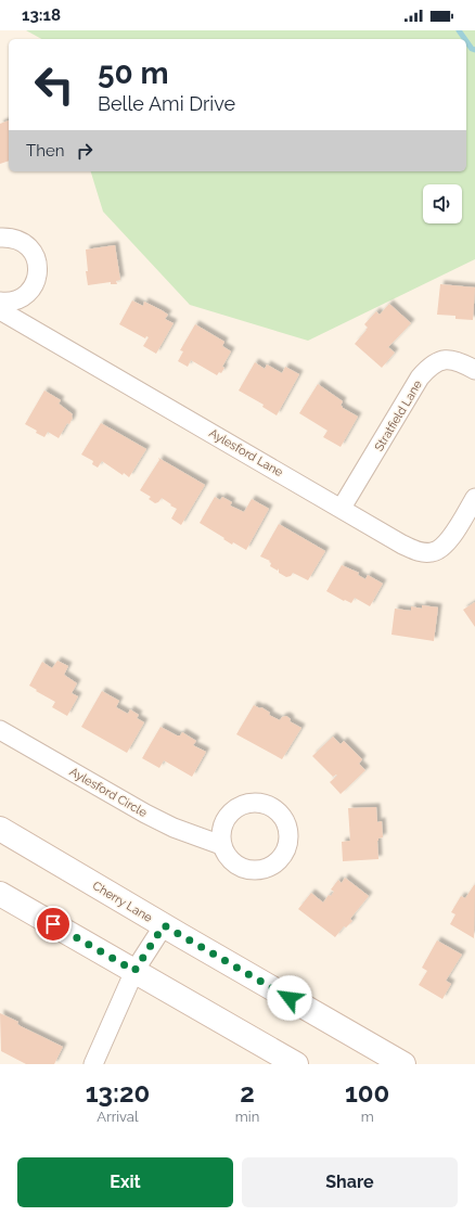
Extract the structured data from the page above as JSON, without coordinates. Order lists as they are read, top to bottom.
{
  "streets": {
    "main road": ["Cherry Lane"],
    "street": ["Stratfield Lane", "Aylesford Lane", "Aylesford Circle"]
  },
  "crossings": [
    ["Stratfield Lane", "Aylesford Lane"]
  ],
  "page": {
    "status": "13:18",
    "turn": ["50 m", "Belle Ami Drive"],
    "then": "Then",
    "eta": [
      "13:20",
      "Arrival",
      "2",
      "min",
      "100",
      "m"
    ],
    "buttons": ["Exit", "Share"]
  }
}
